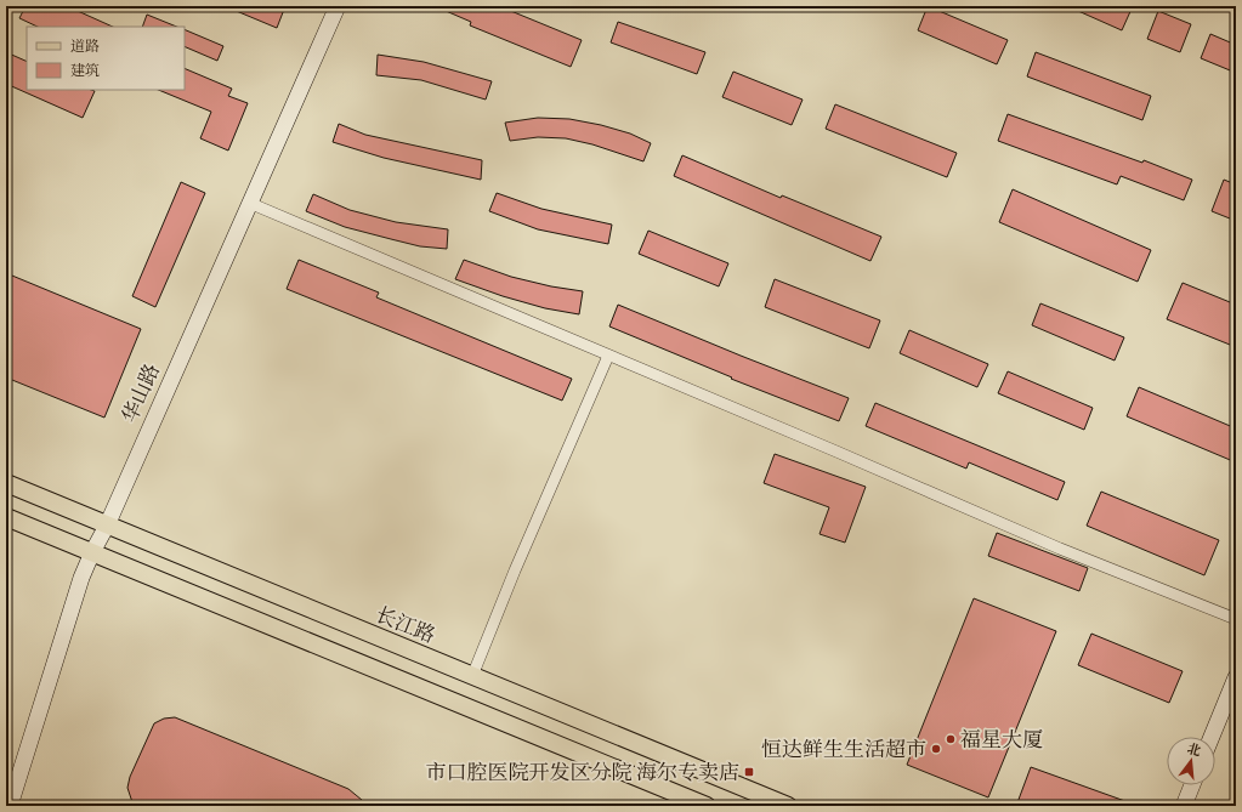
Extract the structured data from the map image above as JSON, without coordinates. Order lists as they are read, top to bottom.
{
  "streets": {
    "main road": ["长江路"],
    "street": ["华山路"]
  },
  "crossings": [
    ["华山路", "长江路"]
  ],
  "places": {
    "other": ["福星大厦", "恒达鲜生生活超市"],
    "transit": ["市口腔医院开发区分院 海尔专卖店"]
  },
  "legend": ["道路", "建筑"],
  "north": "top"
}
